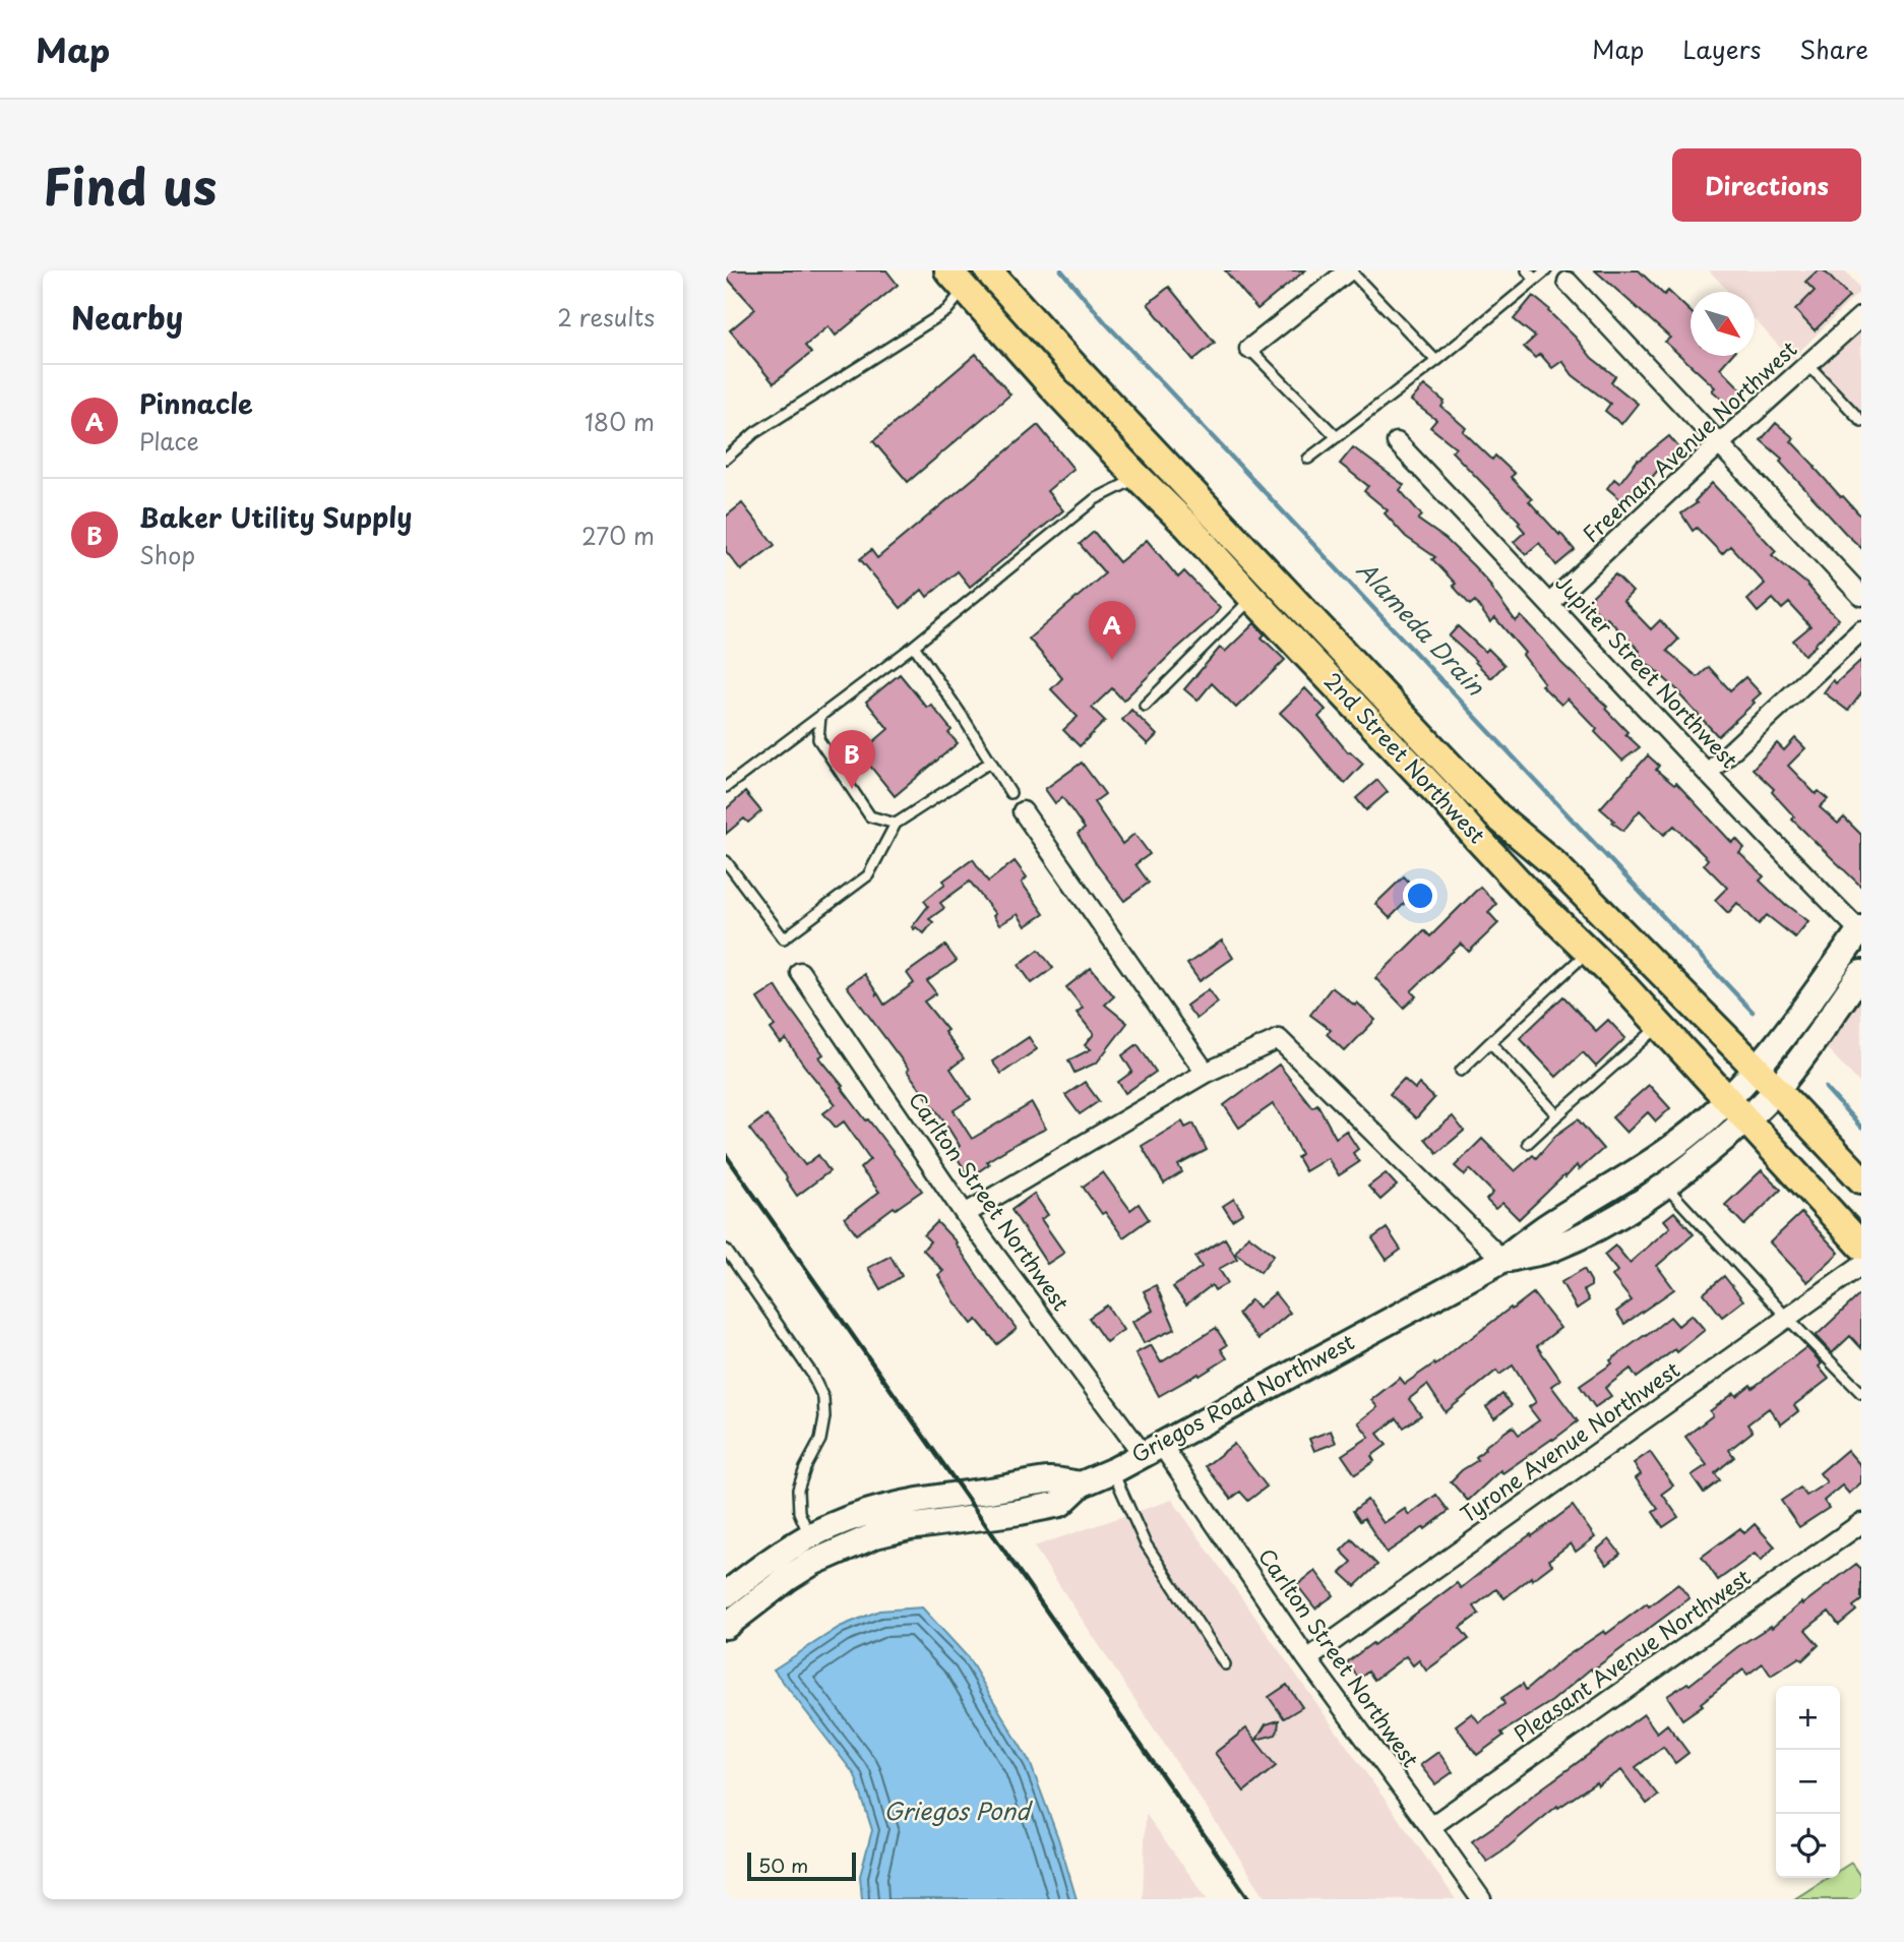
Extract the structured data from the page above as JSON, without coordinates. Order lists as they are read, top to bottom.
{
  "streets": {
    "main road": ["2nd Street Northwest", "Griegos Road Northwest"],
    "street": [
      "Freeman Avenue Northwest",
      "Jupiter Street Northwest",
      "Carlton Street Northwest",
      "Tyrone Avenue Northwest",
      "Pleasant Avenue Northwest"
    ]
  },
  "crossings": [
    ["Freeman Avenue Northwest", "Jupiter Street Northwest"],
    ["Jupiter Street Northwest", "Griegos Road Northwest"],
    ["2nd Street Northwest", "Griegos Road Northwest"],
    ["Carlton Street Northwest", "Griegos Road Northwest"],
    ["Carlton Street Northwest", "Tyrone Avenue Northwest"],
    ["Carlton Street Northwest", "Pleasant Avenue Northwest"]
  ],
  "water": ["Alameda Drain", "Griegos Pond"],
  "scale_bar": "50 m",
  "north": "bottom right",
  "page": {
    "header": "Map",
    "nav": ["Map", "Layers", "Share"],
    "title": "Find us",
    "buttons": "Directions",
    "heading": ["Nearby", "2 results"],
    "list": [
      {
        "mark": "A",
        "name": "Pinnacle",
        "note": "Place",
        "value": "180 m"
      },
      {
        "mark": "B",
        "name": "Baker Utility Supply",
        "note": "Shop",
        "value": "270 m"
      }
    ],
    "pins": ["A", "B"],
    "map_buttons": ["+", "−"],
    "scale": "50 m"
  }
}
